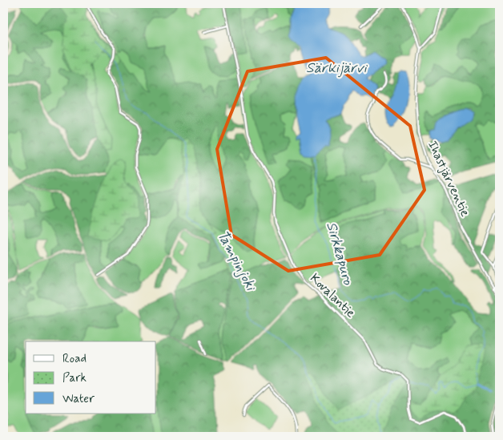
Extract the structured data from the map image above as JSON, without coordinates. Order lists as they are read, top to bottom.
{
  "streets": {
    "street": ["Ihastjärventie", "Kovalantie"]
  },
  "water": ["Särkijärvi", "Sirkkapuro", "Tampinjoki"],
  "legend": ["Road", "Park", "Water"]
}
